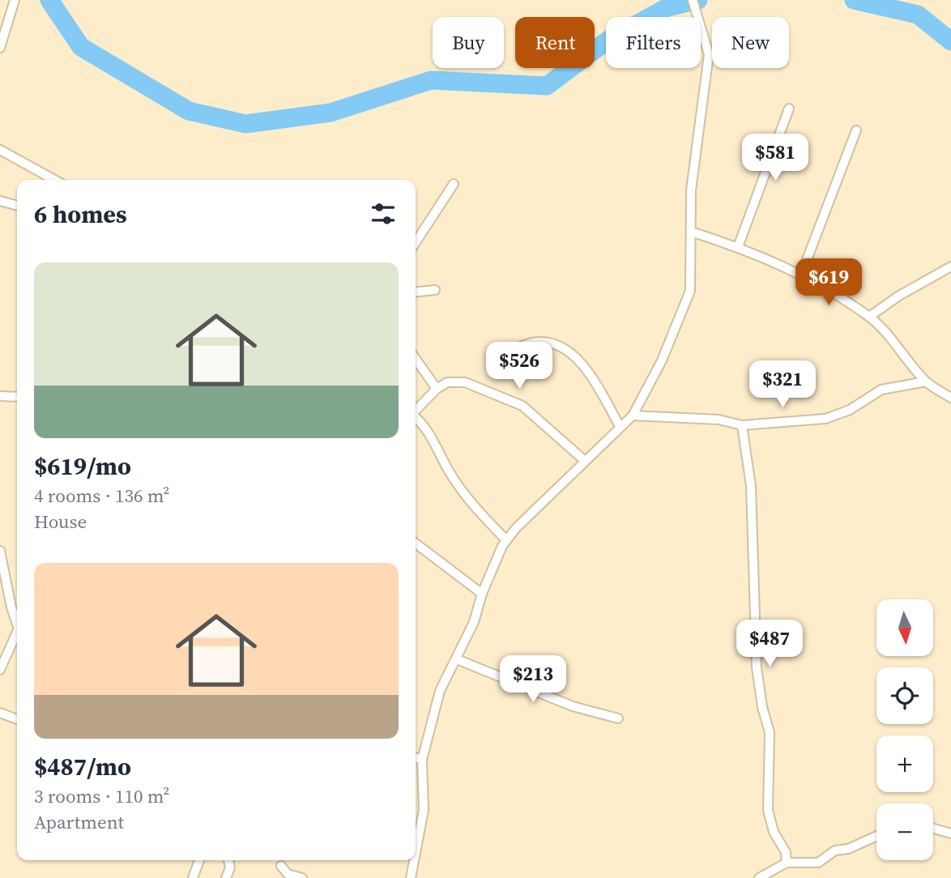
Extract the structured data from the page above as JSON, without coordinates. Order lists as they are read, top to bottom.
{
  "north": "bottom",
  "page": {
    "chip": [
      "Buy",
      "Rent",
      "Filters",
      "New"
    ],
    "price": [
      "$581",
      "$619",
      "$526",
      "$321",
      "$487",
      "$213"
    ],
    "heading": "6 homes",
    "list": [
      {
        "name": "$619/mo",
        "note": "4 rooms · 136 m² · House"
      },
      {
        "name": "$487/mo",
        "note": "3 rooms · 110 m² · Apartment"
      }
    ],
    "map_buttons": ["+", "−"]
  }
}
